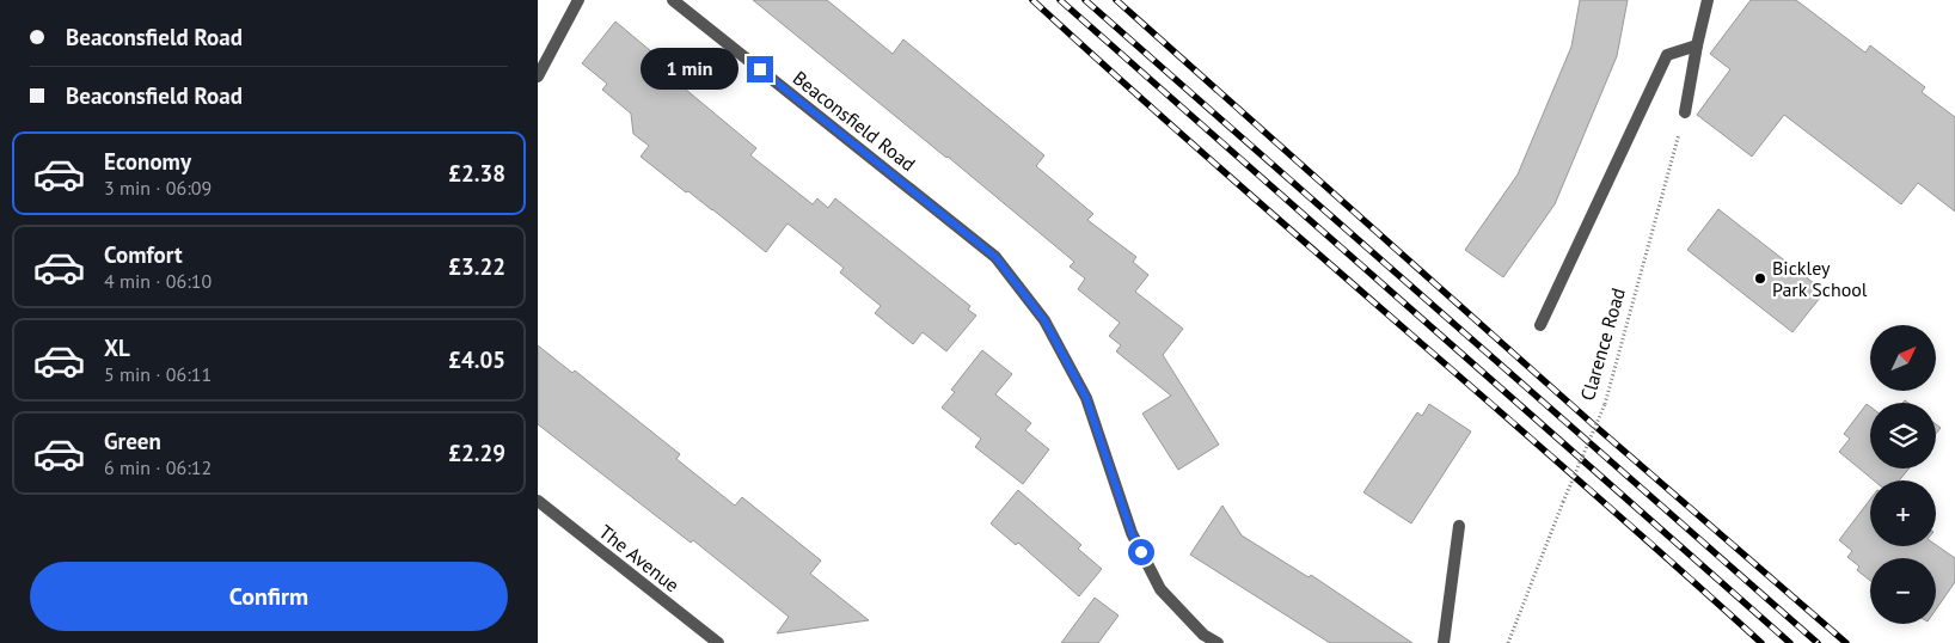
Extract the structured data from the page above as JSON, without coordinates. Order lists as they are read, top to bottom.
{
  "streets": {
    "street": ["Beaconsfield Road", "The Avenue"],
    "path": ["Clarence Road"]
  },
  "places": ["Bickley Park School"],
  "north": "top right",
  "page": {
    "banner": ["Beaconsfield Road", "Beaconsfield Road"],
    "bubble": "1 min",
    "list": [
      {
        "name": "Economy",
        "note": "3 min · 06:09",
        "value": "£2.38"
      },
      {
        "name": "Comfort",
        "note": "4 min · 06:10",
        "value": "£3.22"
      },
      {
        "name": "XL",
        "note": "5 min · 06:11",
        "value": "£4.05"
      },
      {
        "name": "Green",
        "note": "6 min · 06:12",
        "value": "£2.29"
      }
    ],
    "map_buttons": ["+", "−"],
    "buttons": "Confirm"
  }
}
